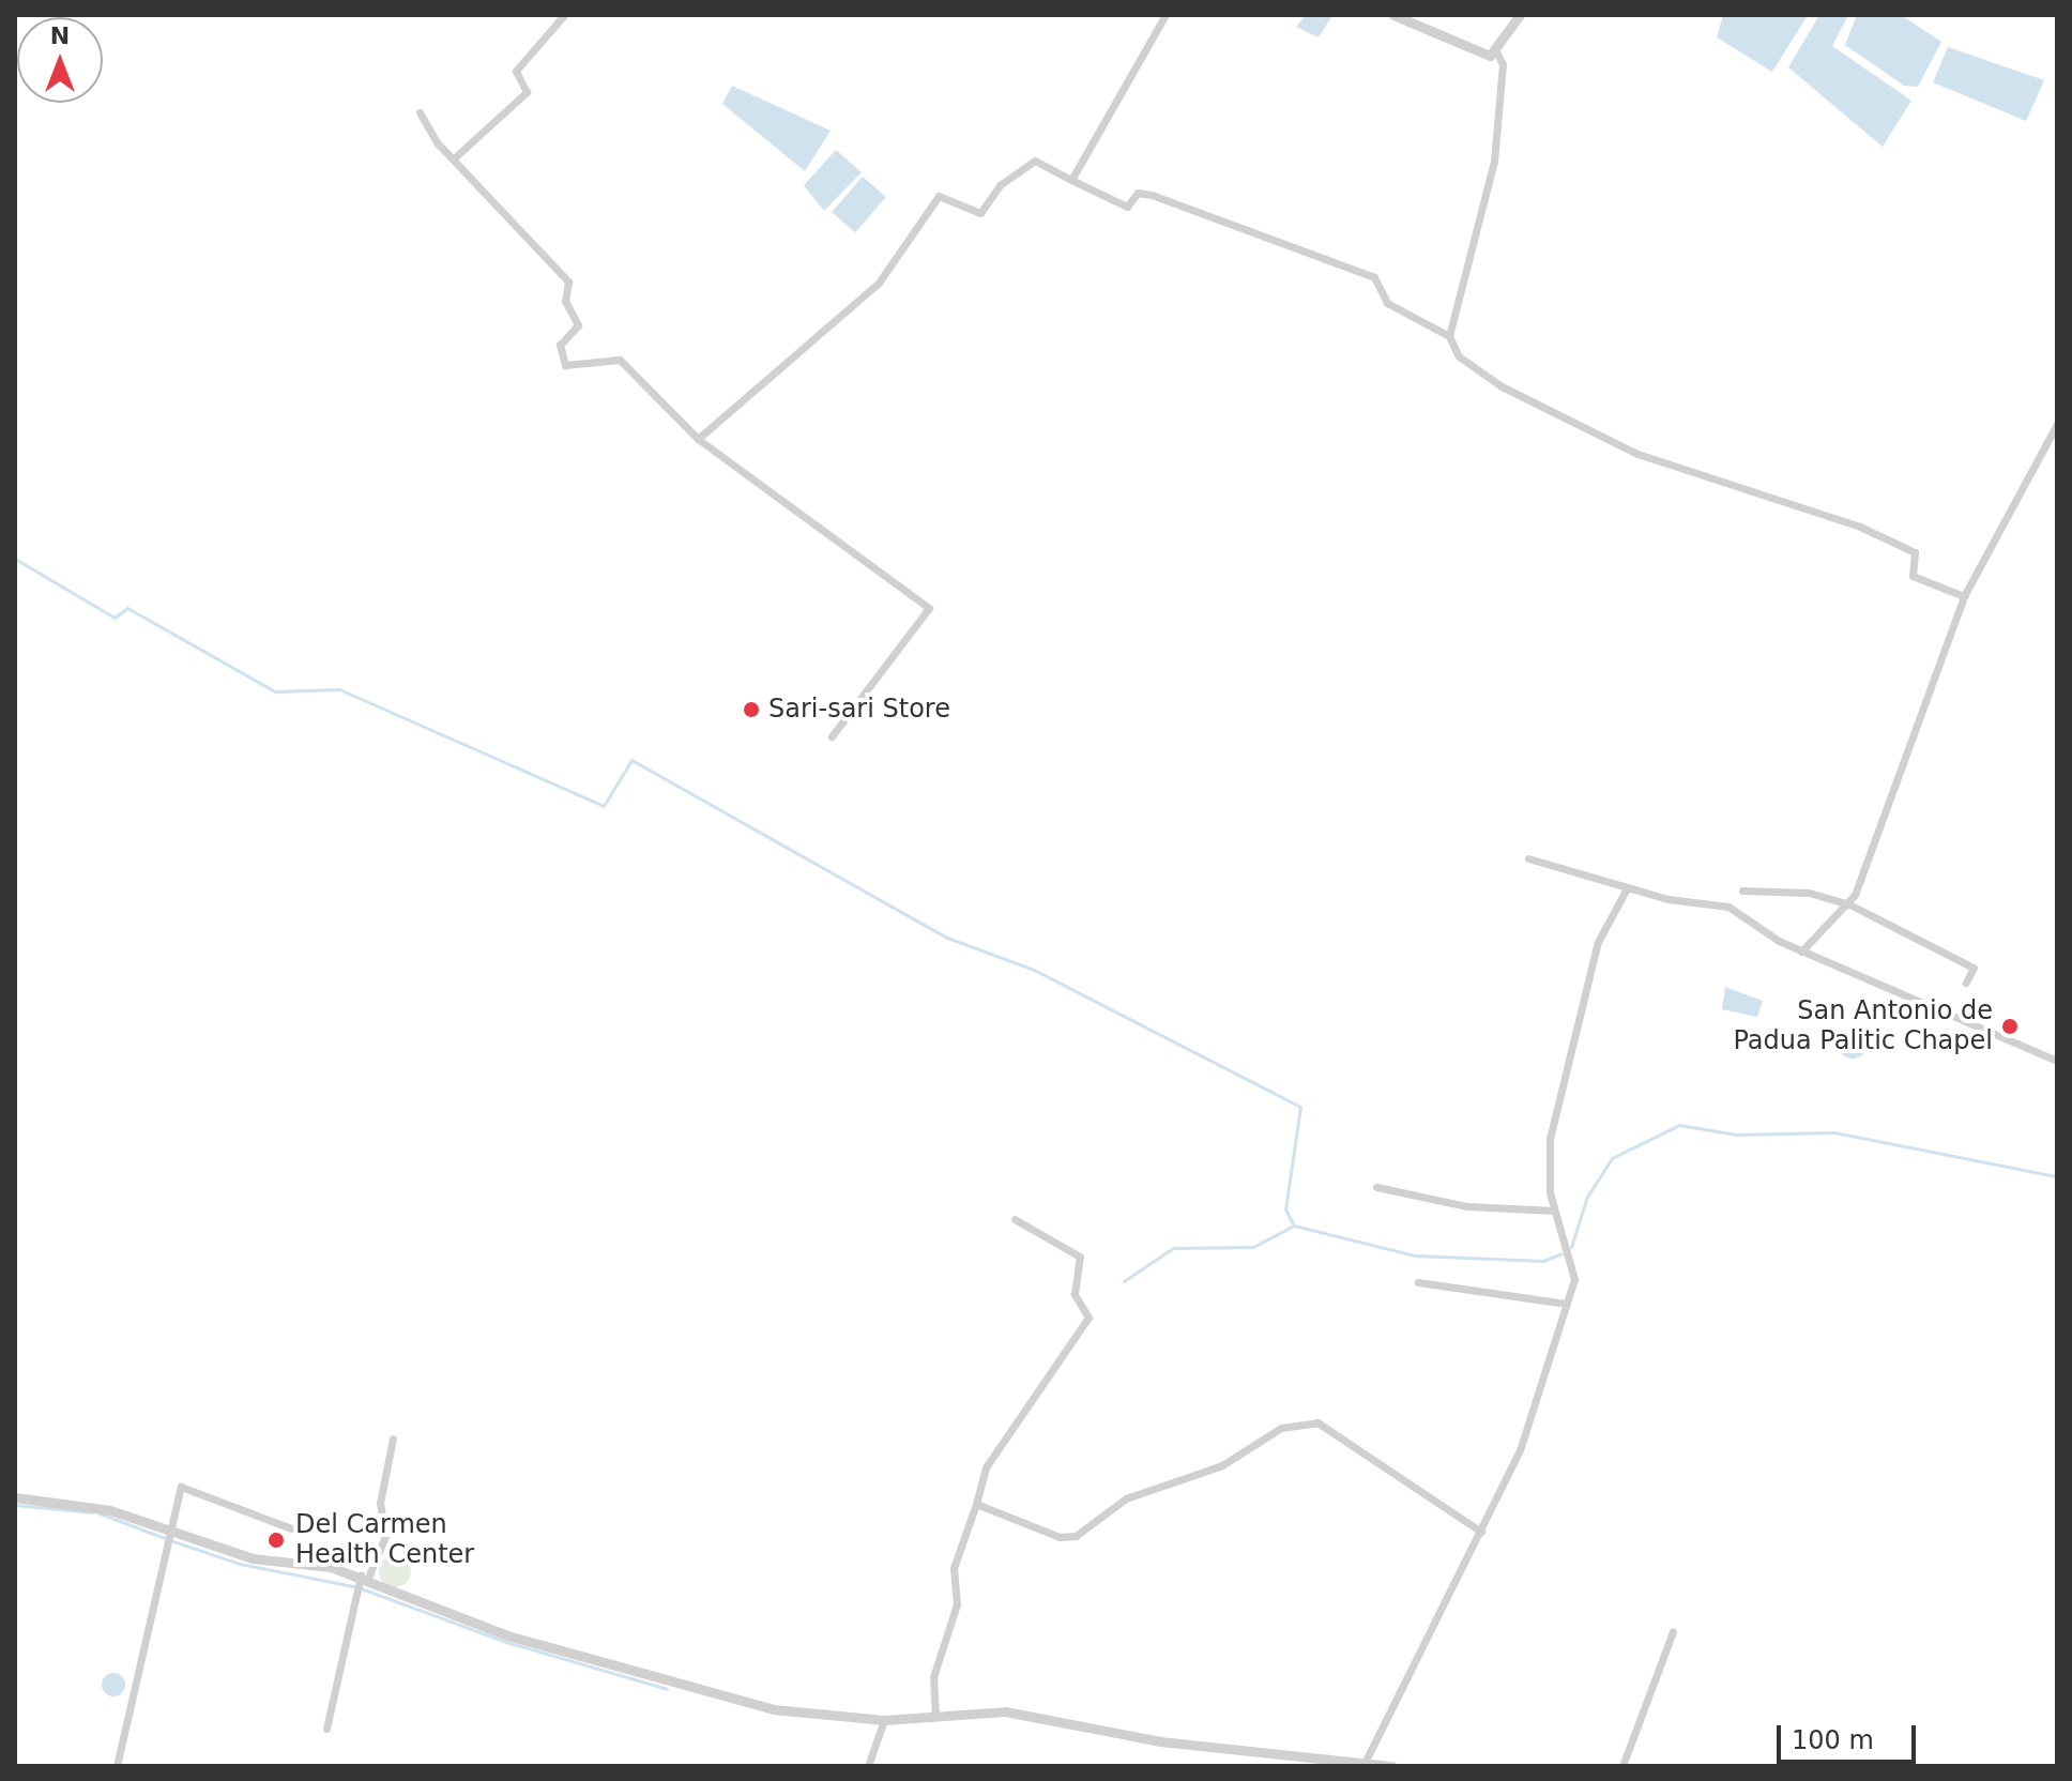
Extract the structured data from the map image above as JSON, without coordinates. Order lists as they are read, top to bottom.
{
  "places": ["Sari-sari Store", "San Antonio de Padua Palitic Chapel", "Del Carmen Health Center"],
  "scale_bar": "100 m",
  "north": "top"
}
